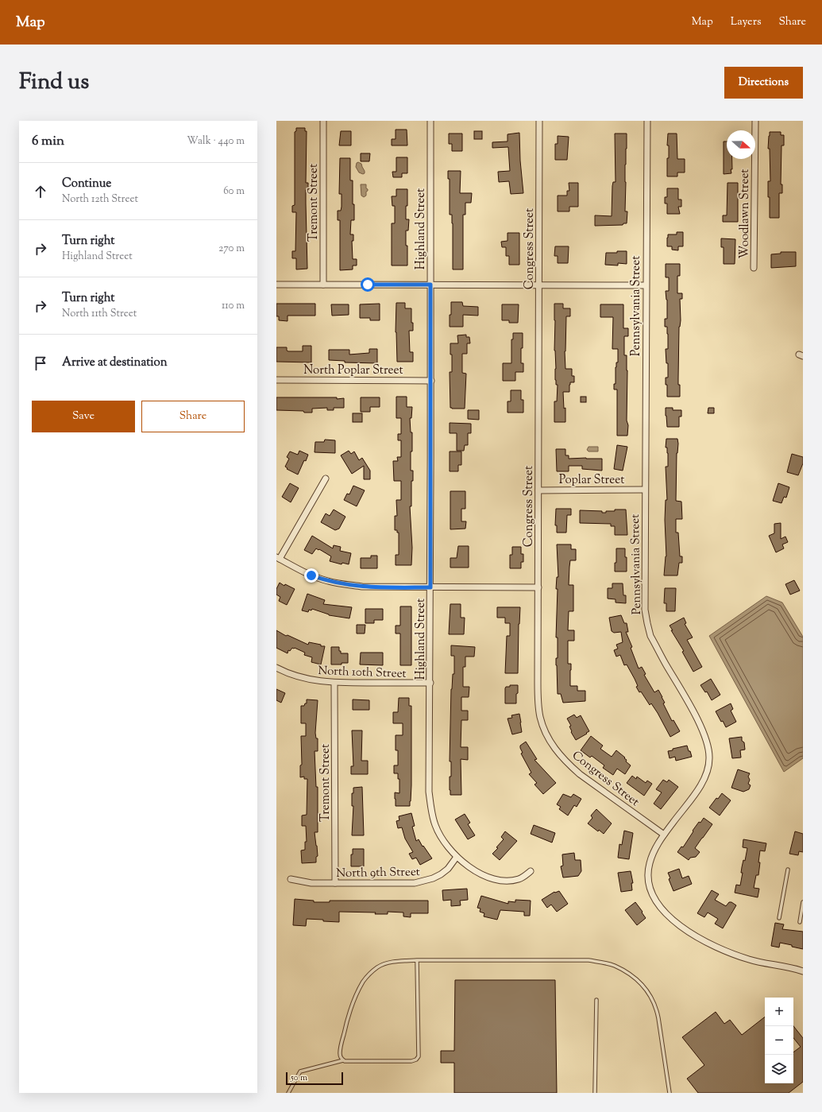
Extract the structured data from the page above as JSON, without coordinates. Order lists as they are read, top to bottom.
{
  "streets": {
    "street": [
      "Tremont Street",
      "Woodlawn Street",
      "Highland Street",
      "Congress Street",
      "Pennsylvania Street",
      "North Poplar Street",
      "Poplar Street",
      "North 10th Street",
      "North 9th Street"
    ]
  },
  "crossings": [
    ["Tremont Street", "North 10th Street"],
    ["Tremont Street", "North 9th Street"],
    ["Highland Street", "North Poplar Street"],
    ["Highland Street", "North 10th Street"],
    ["Highland Street", "North 9th Street"],
    ["Congress Street", "Pennsylvania Street"],
    ["Congress Street", "Poplar Street"],
    ["Pennsylvania Street", "Poplar Street"]
  ],
  "scale_bar": "50 m",
  "north": "right",
  "page": {
    "header": "Map",
    "nav": ["Map", "Layers", "Share"],
    "title": "Find us",
    "buttons": [
      "Directions",
      ["Save", "Share"]
    ],
    "heading": ["6 min", "Walk · 440 m"],
    "list": [
      ["Continue", "North 12th Street", "60 m"],
      ["Turn right", "Highland Street", "270 m"],
      ["Turn right", "North 11th Street", "110 m"],
      "Arrive at destination"
    ],
    "map_buttons": ["+", "−"],
    "scale": "50 m"
  }
}
